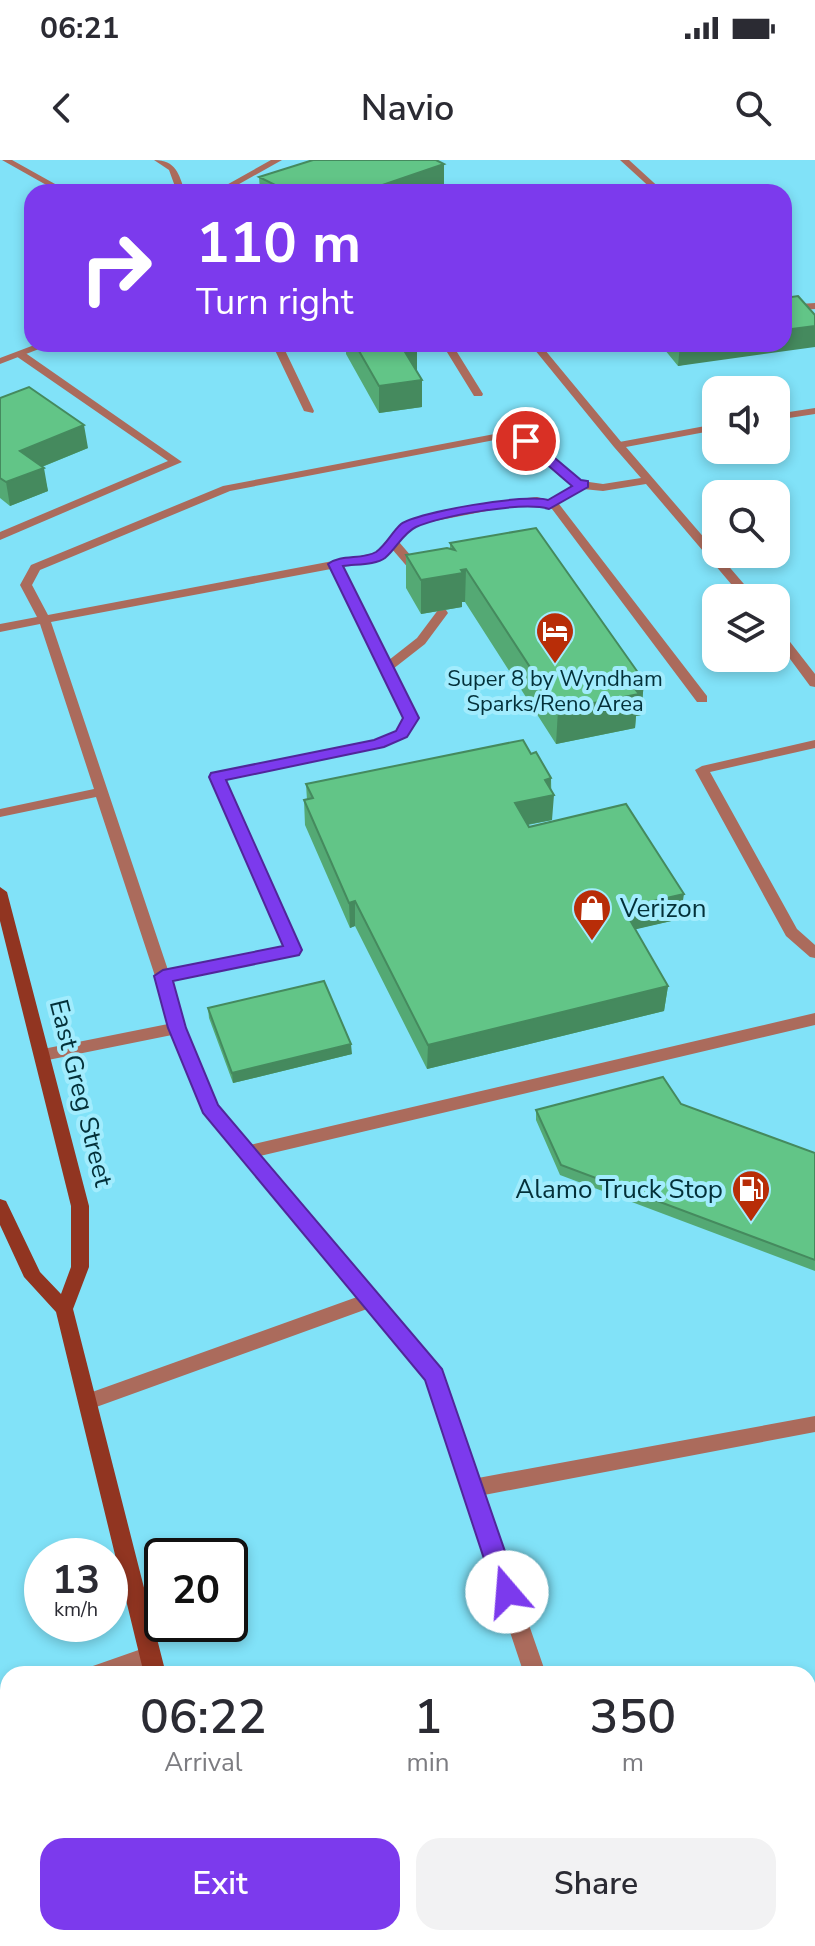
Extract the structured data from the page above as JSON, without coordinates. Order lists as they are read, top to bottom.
{
  "streets": {
    "main road": ["East Greg Street"]
  },
  "places": {
    "hotel": ["Super 8 by Wyndham Sparks/Reno Area"],
    "shop": ["Verizon"],
    "fuel station": ["Alamo Truck Stop"]
  },
  "page": {
    "status": "06:21",
    "header": "Navio",
    "turn": ["110 m", "Turn right"],
    "speed": "13 km/h",
    "limit": "20",
    "eta": [
      "06:22",
      "Arrival",
      "1",
      "min",
      "350",
      "m"
    ],
    "buttons": ["Exit", "Share"]
  }
}
